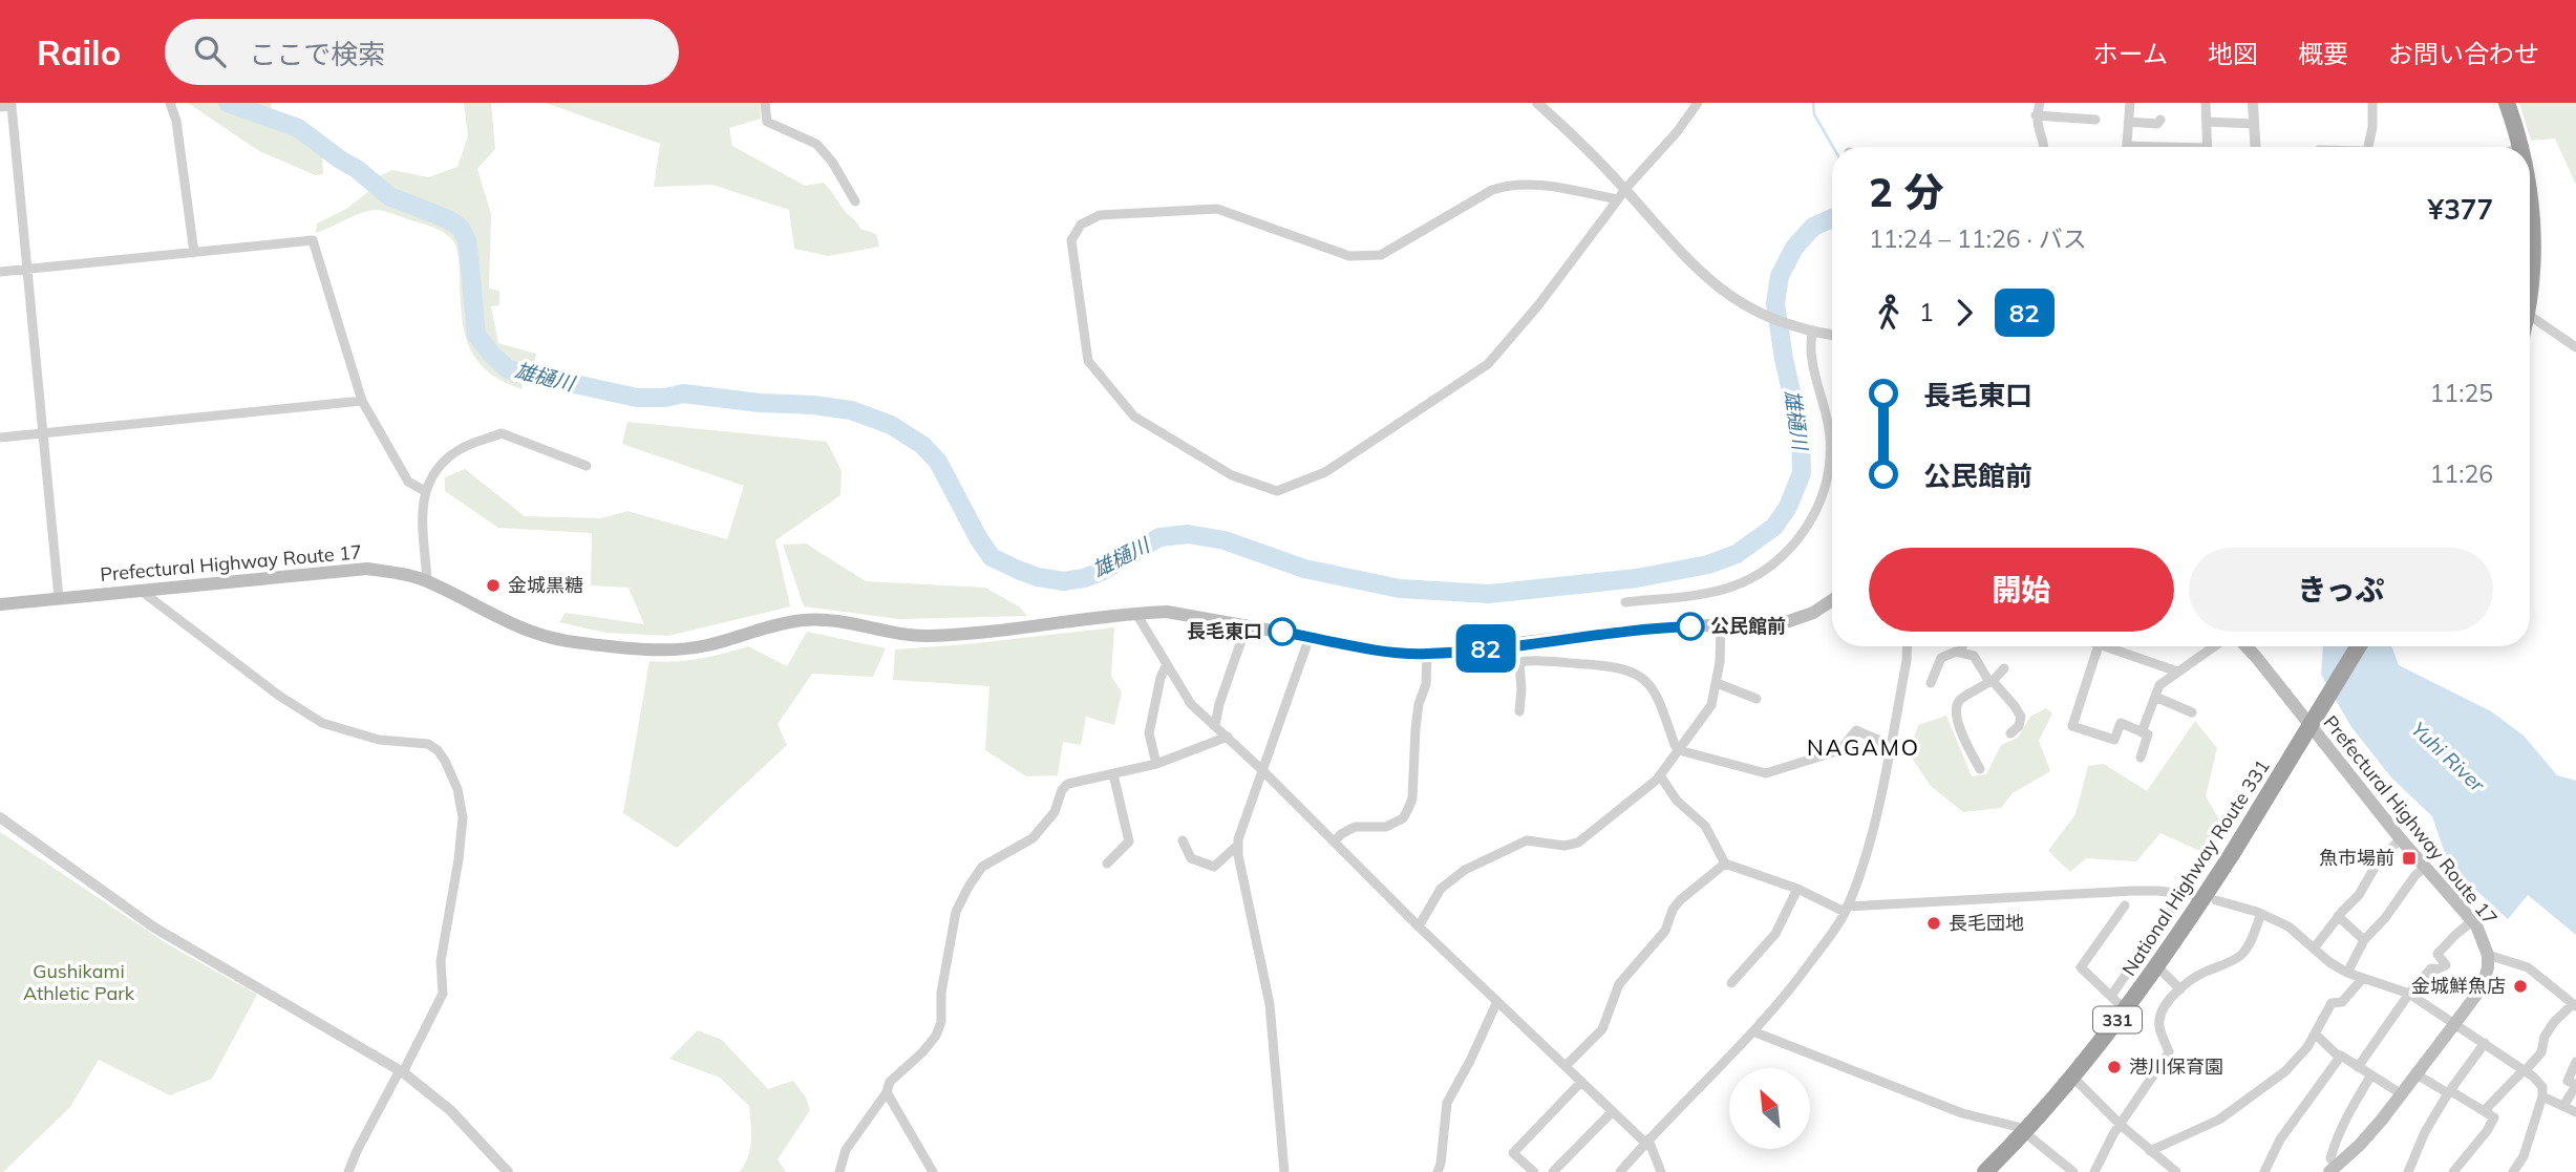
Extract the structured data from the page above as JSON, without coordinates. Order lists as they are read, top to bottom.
{
  "streets": {
    "highway": ["National Highway Route 331", "331"],
    "main road": ["Prefectural Highway Route 17"]
  },
  "districts": ["NAGAMO"],
  "water": ["雄樋川", "Yuhi River"],
  "parks": ["Gushikami Athletic Park"],
  "places": {
    "other": [
      "金城黒糖",
      "公民館前",
      "長毛東口",
      "長毛団地",
      "金城鮮魚店",
      "港川保育園"
    ],
    "transit": ["魚市場前"]
  },
  "lines": ["bus line 82"],
  "north": "top left",
  "page": {
    "header": "Railo",
    "search": "ここで検索",
    "nav": [
      "ホーム",
      "地図",
      "概要",
      "お問い合わせ"
    ],
    "on_map": "82",
    "heading": ["2 分", "11:24 – 11:26 · バス", "¥377"],
    "legs": ["1", "82"],
    "list": [
      {
        "name": "長毛東口",
        "value": "11:25"
      },
      {
        "name": "公民館前",
        "value": "11:26"
      }
    ],
    "buttons": ["開始", "きっぷ"]
  }
}
